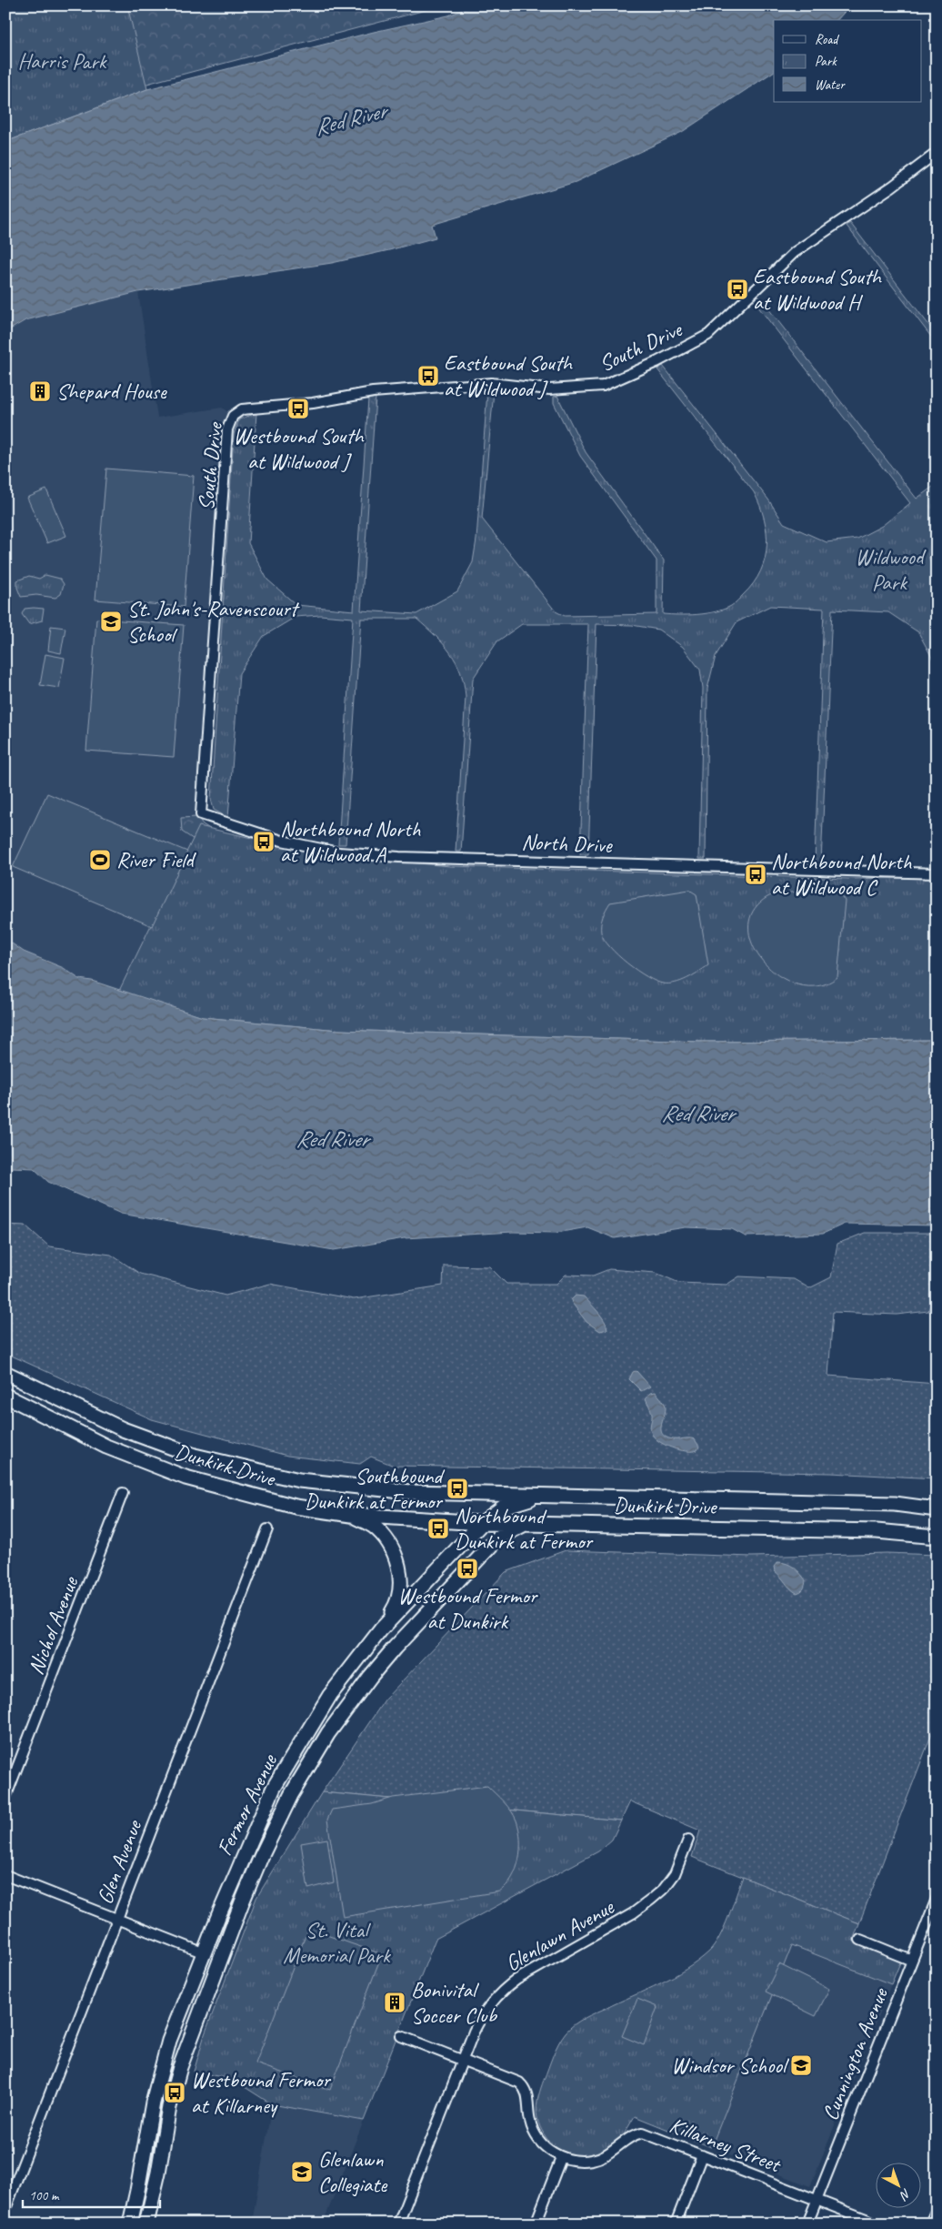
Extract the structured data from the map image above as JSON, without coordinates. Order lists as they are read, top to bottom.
{
  "streets": {
    "main road": ["Dunkirk Drive", "Fermor Avenue"],
    "street": [
      "South Drive",
      "North Drive",
      "Nichol Avenue",
      "Glen Avenue",
      "Glenlawn Avenue",
      "Cunnington Avenue",
      "Killarney Street"
    ]
  },
  "crossings": [
    ["South Drive", "North Drive"],
    ["Dunkirk Drive", "Fermor Avenue"],
    ["Cunnington Avenue", "Killarney Street"]
  ],
  "water": ["Red River"],
  "parks": ["Harris Park", "Wildwood Park", "St. Vital Memorial Park"],
  "places": {
    "bus stop": [
      "Eastbound South at Wildwood H",
      "Eastbound South at Wildwood J",
      "Westbound South at Wildwood J",
      "Northbound North at Wildwood A",
      "Northbound North at Wildwood C",
      "Southbound Dunkirk at Fermor",
      "Northbound Dunkirk at Fermor",
      "Westbound Fermor at Dunkirk",
      "Westbound Fermor at Killarney"
    ],
    "building": ["Shepard House", "Bonivital Soccer Club"],
    "school or university": ["St. John's-Ravenscourt School", "Windsor School", "Glenlawn Collegiate"],
    "sports": ["River Field"]
  },
  "legend": ["Road", "Park", "Water"],
  "scale_bar": "100 m",
  "north": "bottom right"
}
